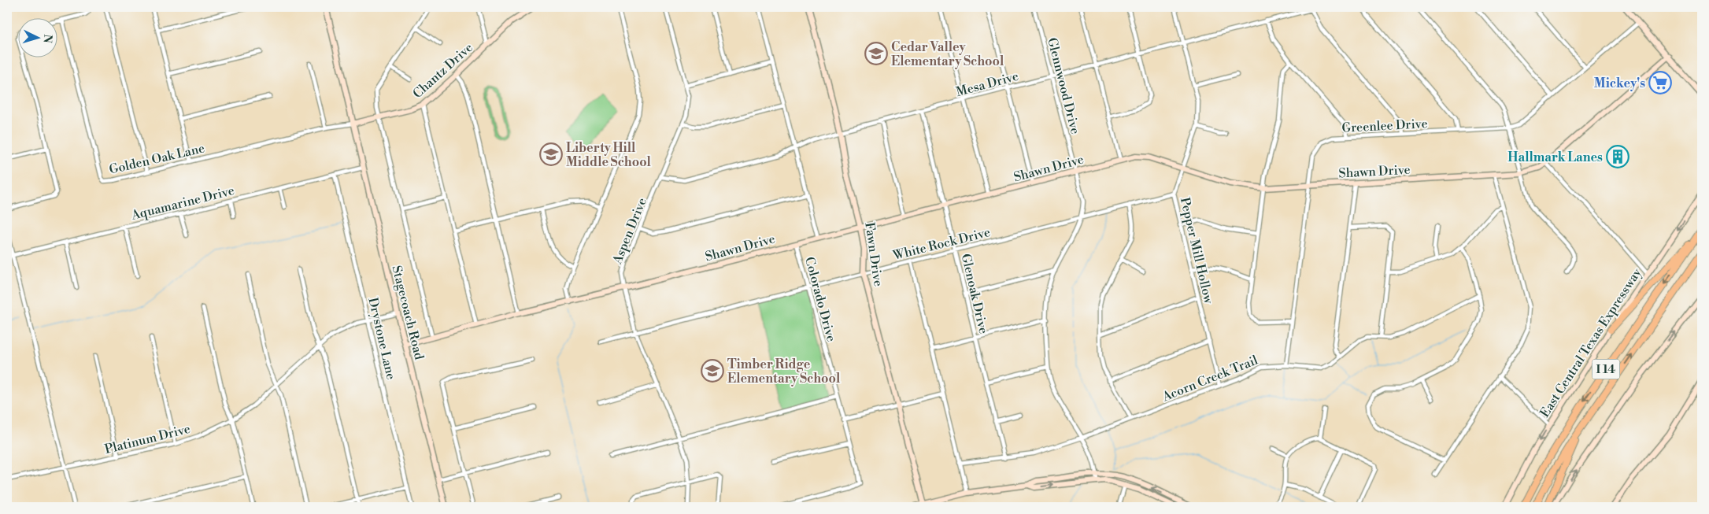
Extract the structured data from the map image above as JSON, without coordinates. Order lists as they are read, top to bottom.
{
  "streets": {
    "highway": ["I 14"],
    "street": [
      "Chantz Drive",
      "Mesa Drive",
      "Glennwood Drive",
      "Greenlee Drive",
      "Golden Oak Lane",
      "Shawn Drive",
      "Aquamarine Drive",
      "Aspen Drive",
      "White Rock Drive",
      "Pepper Mill Hollow",
      "Fawn Drive",
      "Glenoak Drive",
      "Colorado Drive",
      "Stagecoach Road",
      "Drystone Lane",
      "East Central Texas Expressway",
      "Acorn Creek Trail",
      "Platinum Drive"
    ]
  },
  "crossings": [
    ["Chantz Drive", "Golden Oak Lane"],
    ["Chantz Drive", "Stagecoach Road"],
    ["Mesa Drive", "Glennwood Drive"],
    ["Mesa Drive", "Aspen Drive"],
    ["Mesa Drive", "Pepper Mill Hollow"],
    ["Mesa Drive", "Fawn Drive"],
    ["Mesa Drive", "Glenoak Drive"],
    ["Glennwood Drive", "Shawn Drive"],
    ["Glennwood Drive", "White Rock Drive"],
    ["Glennwood Drive", "Acorn Creek Trail"],
    ["Greenlee Drive", "Shawn Drive"],
    ["Greenlee Drive", "Acorn Creek Trail"],
    ["Golden Oak Lane", "Stagecoach Road"],
    ["Shawn Drive", "Aspen Drive"],
    ["Shawn Drive", "Pepper Mill Hollow"],
    ["Shawn Drive", "Fawn Drive"],
    ["Shawn Drive", "Glenoak Drive"],
    ["Shawn Drive", "Colorado Drive"],
    ["Shawn Drive", "Stagecoach Road"],
    ["Aquamarine Drive", "Stagecoach Road"],
    ["Aquamarine Drive", "Drystone Lane"],
    ["Aspen Drive", "White Rock Drive"],
    ["White Rock Drive", "Pepper Mill Hollow"],
    ["White Rock Drive", "Fawn Drive"],
    ["White Rock Drive", "Glenoak Drive"],
    ["White Rock Drive", "Colorado Drive"],
    ["Pepper Mill Hollow", "Acorn Creek Trail"],
    ["Glenoak Drive", "Acorn Creek Trail"],
    ["Stagecoach Road", "Platinum Drive"],
    ["Drystone Lane", "Platinum Drive"]
  ],
  "one_way": ["East Central Texas Expressway"],
  "places": {
    "school or university": ["Cedar Valley Elementary School", "Liberty Hill Middle School", "Timber Ridge Elementary School"],
    "supermarket": ["Mickey's"],
    "building": ["Hallmark Lanes"]
  },
  "north": "right"
}
